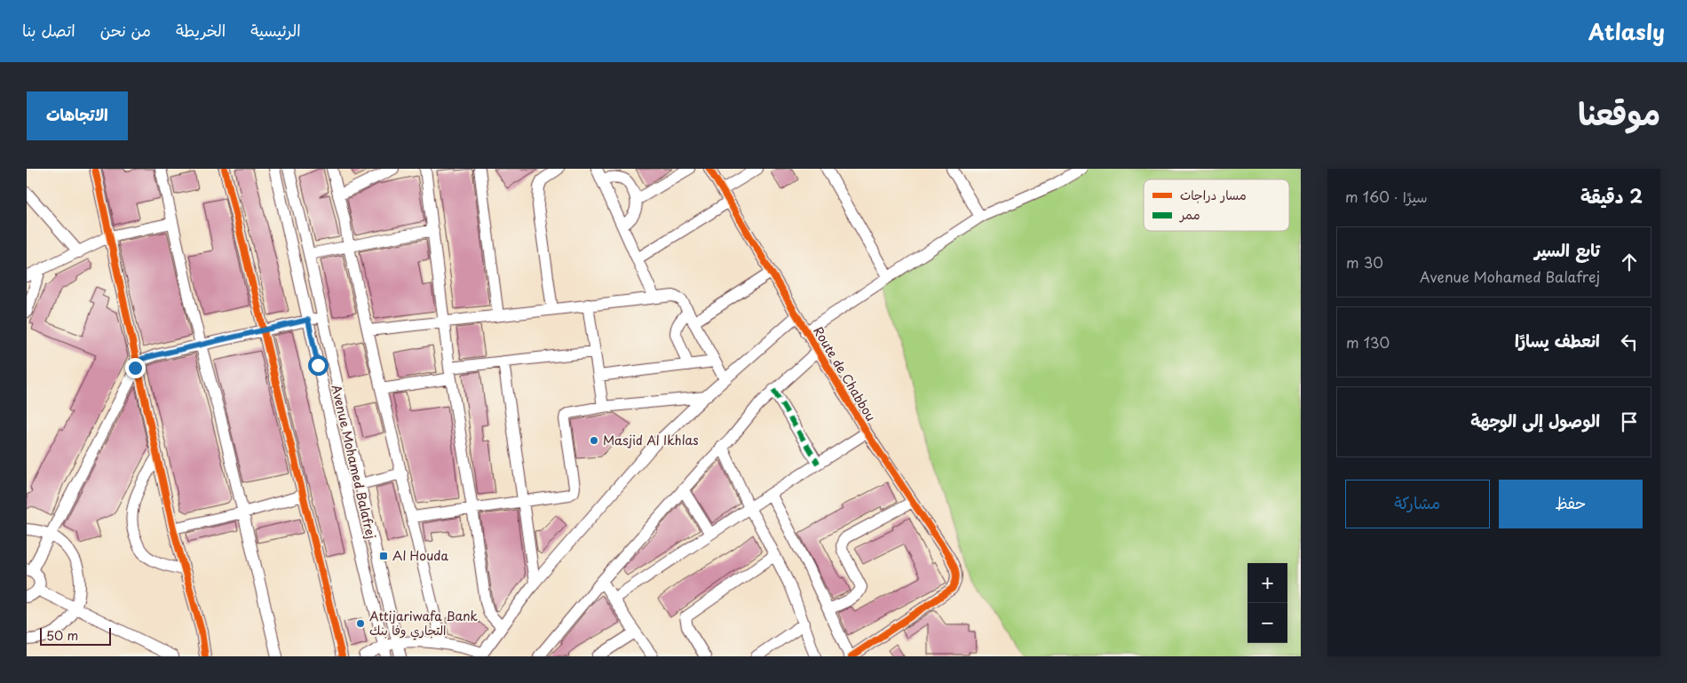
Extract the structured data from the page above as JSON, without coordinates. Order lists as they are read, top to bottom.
{
  "streets": {
    "street": ["Route de Chabbou", "Avenue Mohamed Balafrej"]
  },
  "places": {
    "other": ["Masjid Al Ikhlas", "Attijariwafa Bank التجاري وفا بنك"],
    "transit": ["Al Houda"]
  },
  "legend": ["مسار دراجات", "ممر"],
  "scale_bar": "50 m",
  "page": {
    "header": "Atlasly",
    "nav": [
      "الرئيسية",
      "الخريطة",
      "من نحن",
      "اتصل بنا"
    ],
    "title": "موقعنا",
    "buttons": [
      "الاتجاهات",
      ["حفظ", "مشاركة"]
    ],
    "heading": ["2 دقيقة", "سيرًا · 160 m"],
    "list": [
      ["تابع السير", "Avenue Mohamed Balafrej", "30 m"],
      ["انعطف يسارًا", "130 m"],
      "الوصول إلى الوجهة"
    ],
    "map_buttons": ["+", "−"],
    "scale": "50 m"
  }
}
